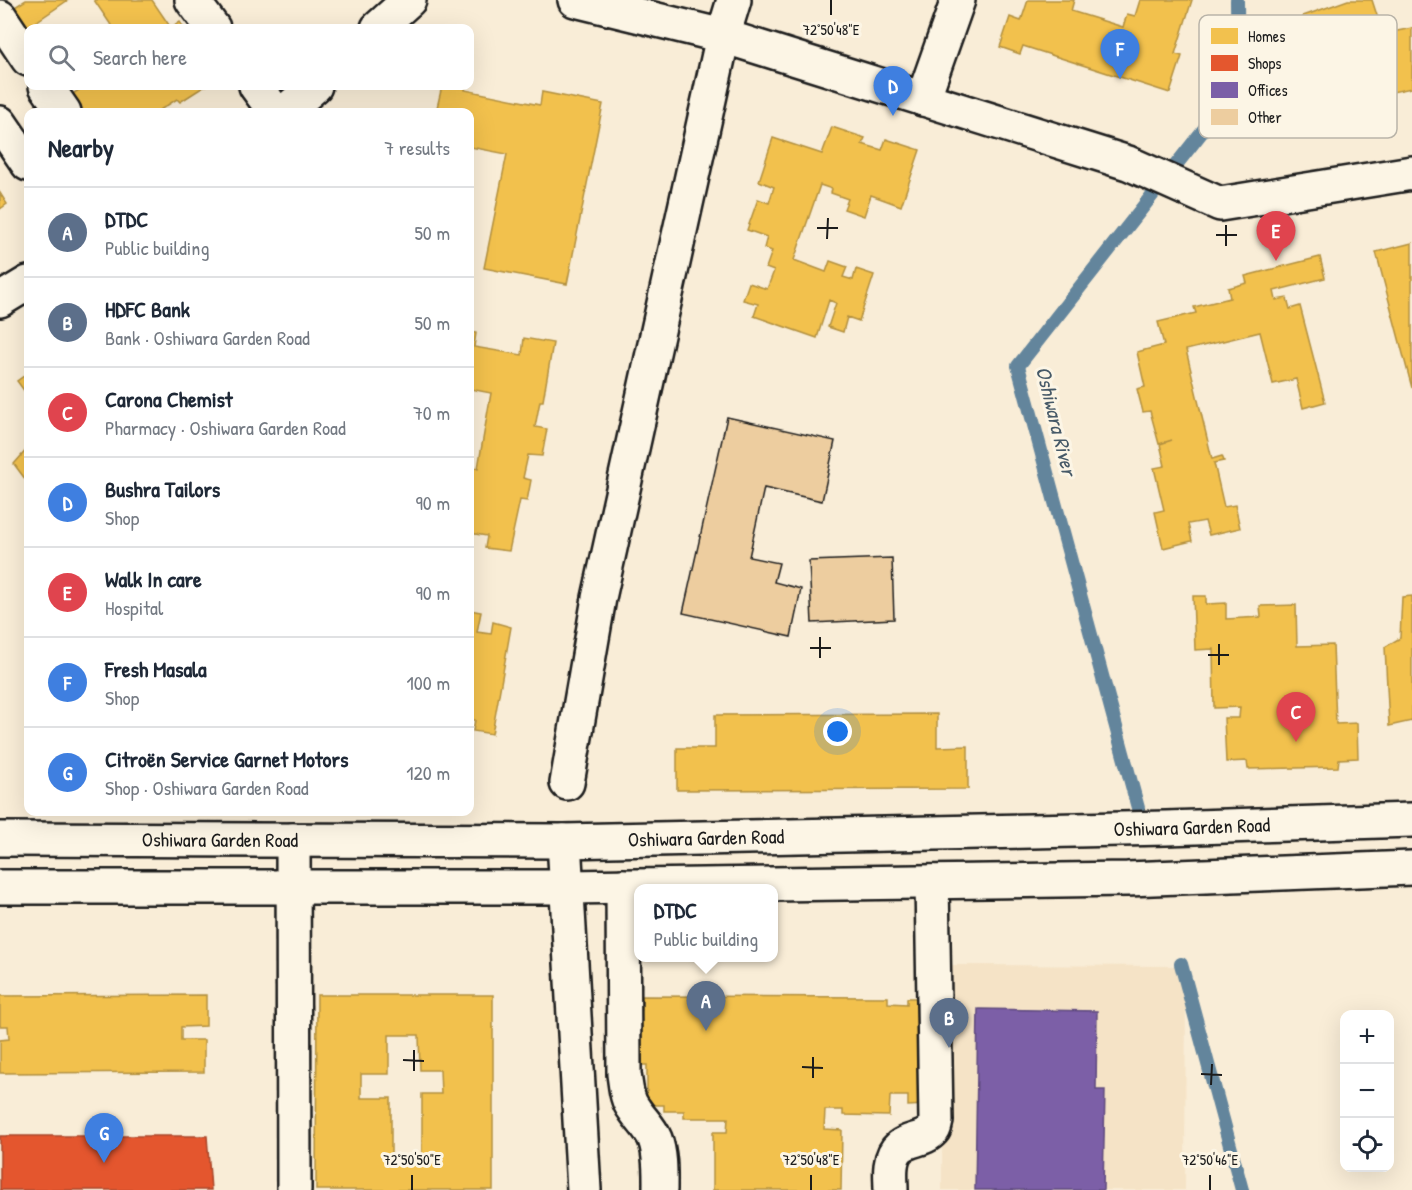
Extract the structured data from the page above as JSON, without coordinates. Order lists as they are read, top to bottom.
{
  "streets": {
    "street": ["Oshiwara Garden Road"]
  },
  "water": ["Oshiwara River"],
  "legend": [
    "Homes",
    "Shops",
    "Offices",
    "Other"
  ],
  "page": {
    "search": "Search here",
    "pins": [
      "F",
      "D",
      "E",
      "C",
      "A",
      "B",
      "G"
    ],
    "heading": ["Nearby", "7 results"],
    "list": [
      {
        "mark": "A",
        "name": "DTDC",
        "note": "Public building",
        "value": "50 m"
      },
      {
        "mark": "B",
        "name": "HDFC Bank",
        "note": "Bank · Oshiwara Garden Road",
        "value": "50 m"
      },
      {
        "mark": "C",
        "name": "Carona Chemist",
        "note": "Pharmacy · Oshiwara Garden Road",
        "value": "70 m"
      },
      {
        "mark": "D",
        "name": "Bushra Tailors",
        "note": "Shop",
        "value": "90 m"
      },
      {
        "mark": "E",
        "name": "Walk In care",
        "note": "Hospital",
        "value": "90 m"
      },
      {
        "mark": "F",
        "name": "Fresh Masala",
        "note": "Shop",
        "value": "100 m"
      },
      {
        "mark": "G",
        "name": "Citroën Service Garnet Motors",
        "note": "Shop · Oshiwara Garden Road",
        "value": "120 m"
      }
    ],
    "popup": ["DTDC", "Public building"],
    "map_buttons": ["+", "−"]
  },
  "coordinates": ["72°50'48\"E", "72°50'50\"E", "72°50'46\"E"]
}
